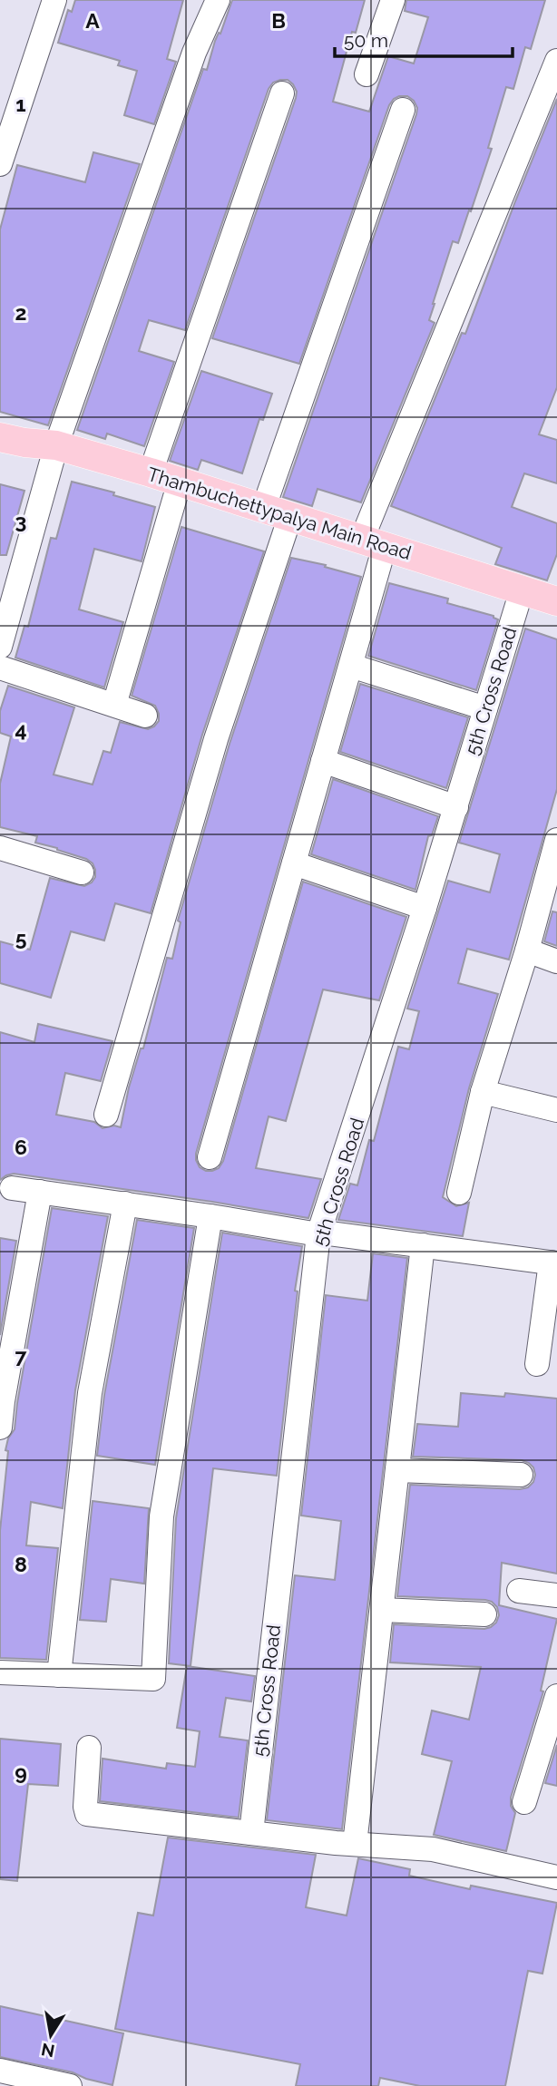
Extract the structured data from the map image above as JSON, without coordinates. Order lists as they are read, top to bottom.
{
  "streets": {
    "main road": ["Thambuchettypalya Main Road"],
    "street": ["5th Cross Road"]
  },
  "crossings": [
    ["Thambuchettypalya Main Road", "5th Cross Road"]
  ],
  "scale_bar": "50 m",
  "north": "bottom",
  "grid": {
    "columns": ["A", "B"],
    "rows": [
      "1",
      "2",
      "3",
      "4",
      "5",
      "6",
      "7",
      "8",
      "9"
    ]
  }
}
